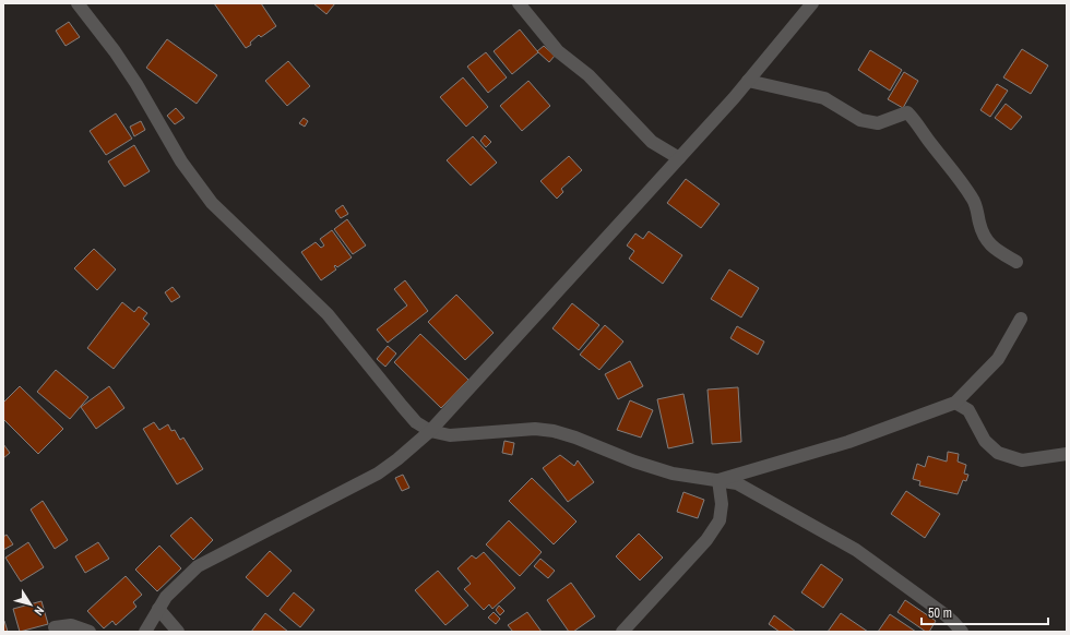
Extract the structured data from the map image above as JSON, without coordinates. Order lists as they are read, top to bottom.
{
  "scale_bar": "50 m",
  "north": "bottom right"
}
